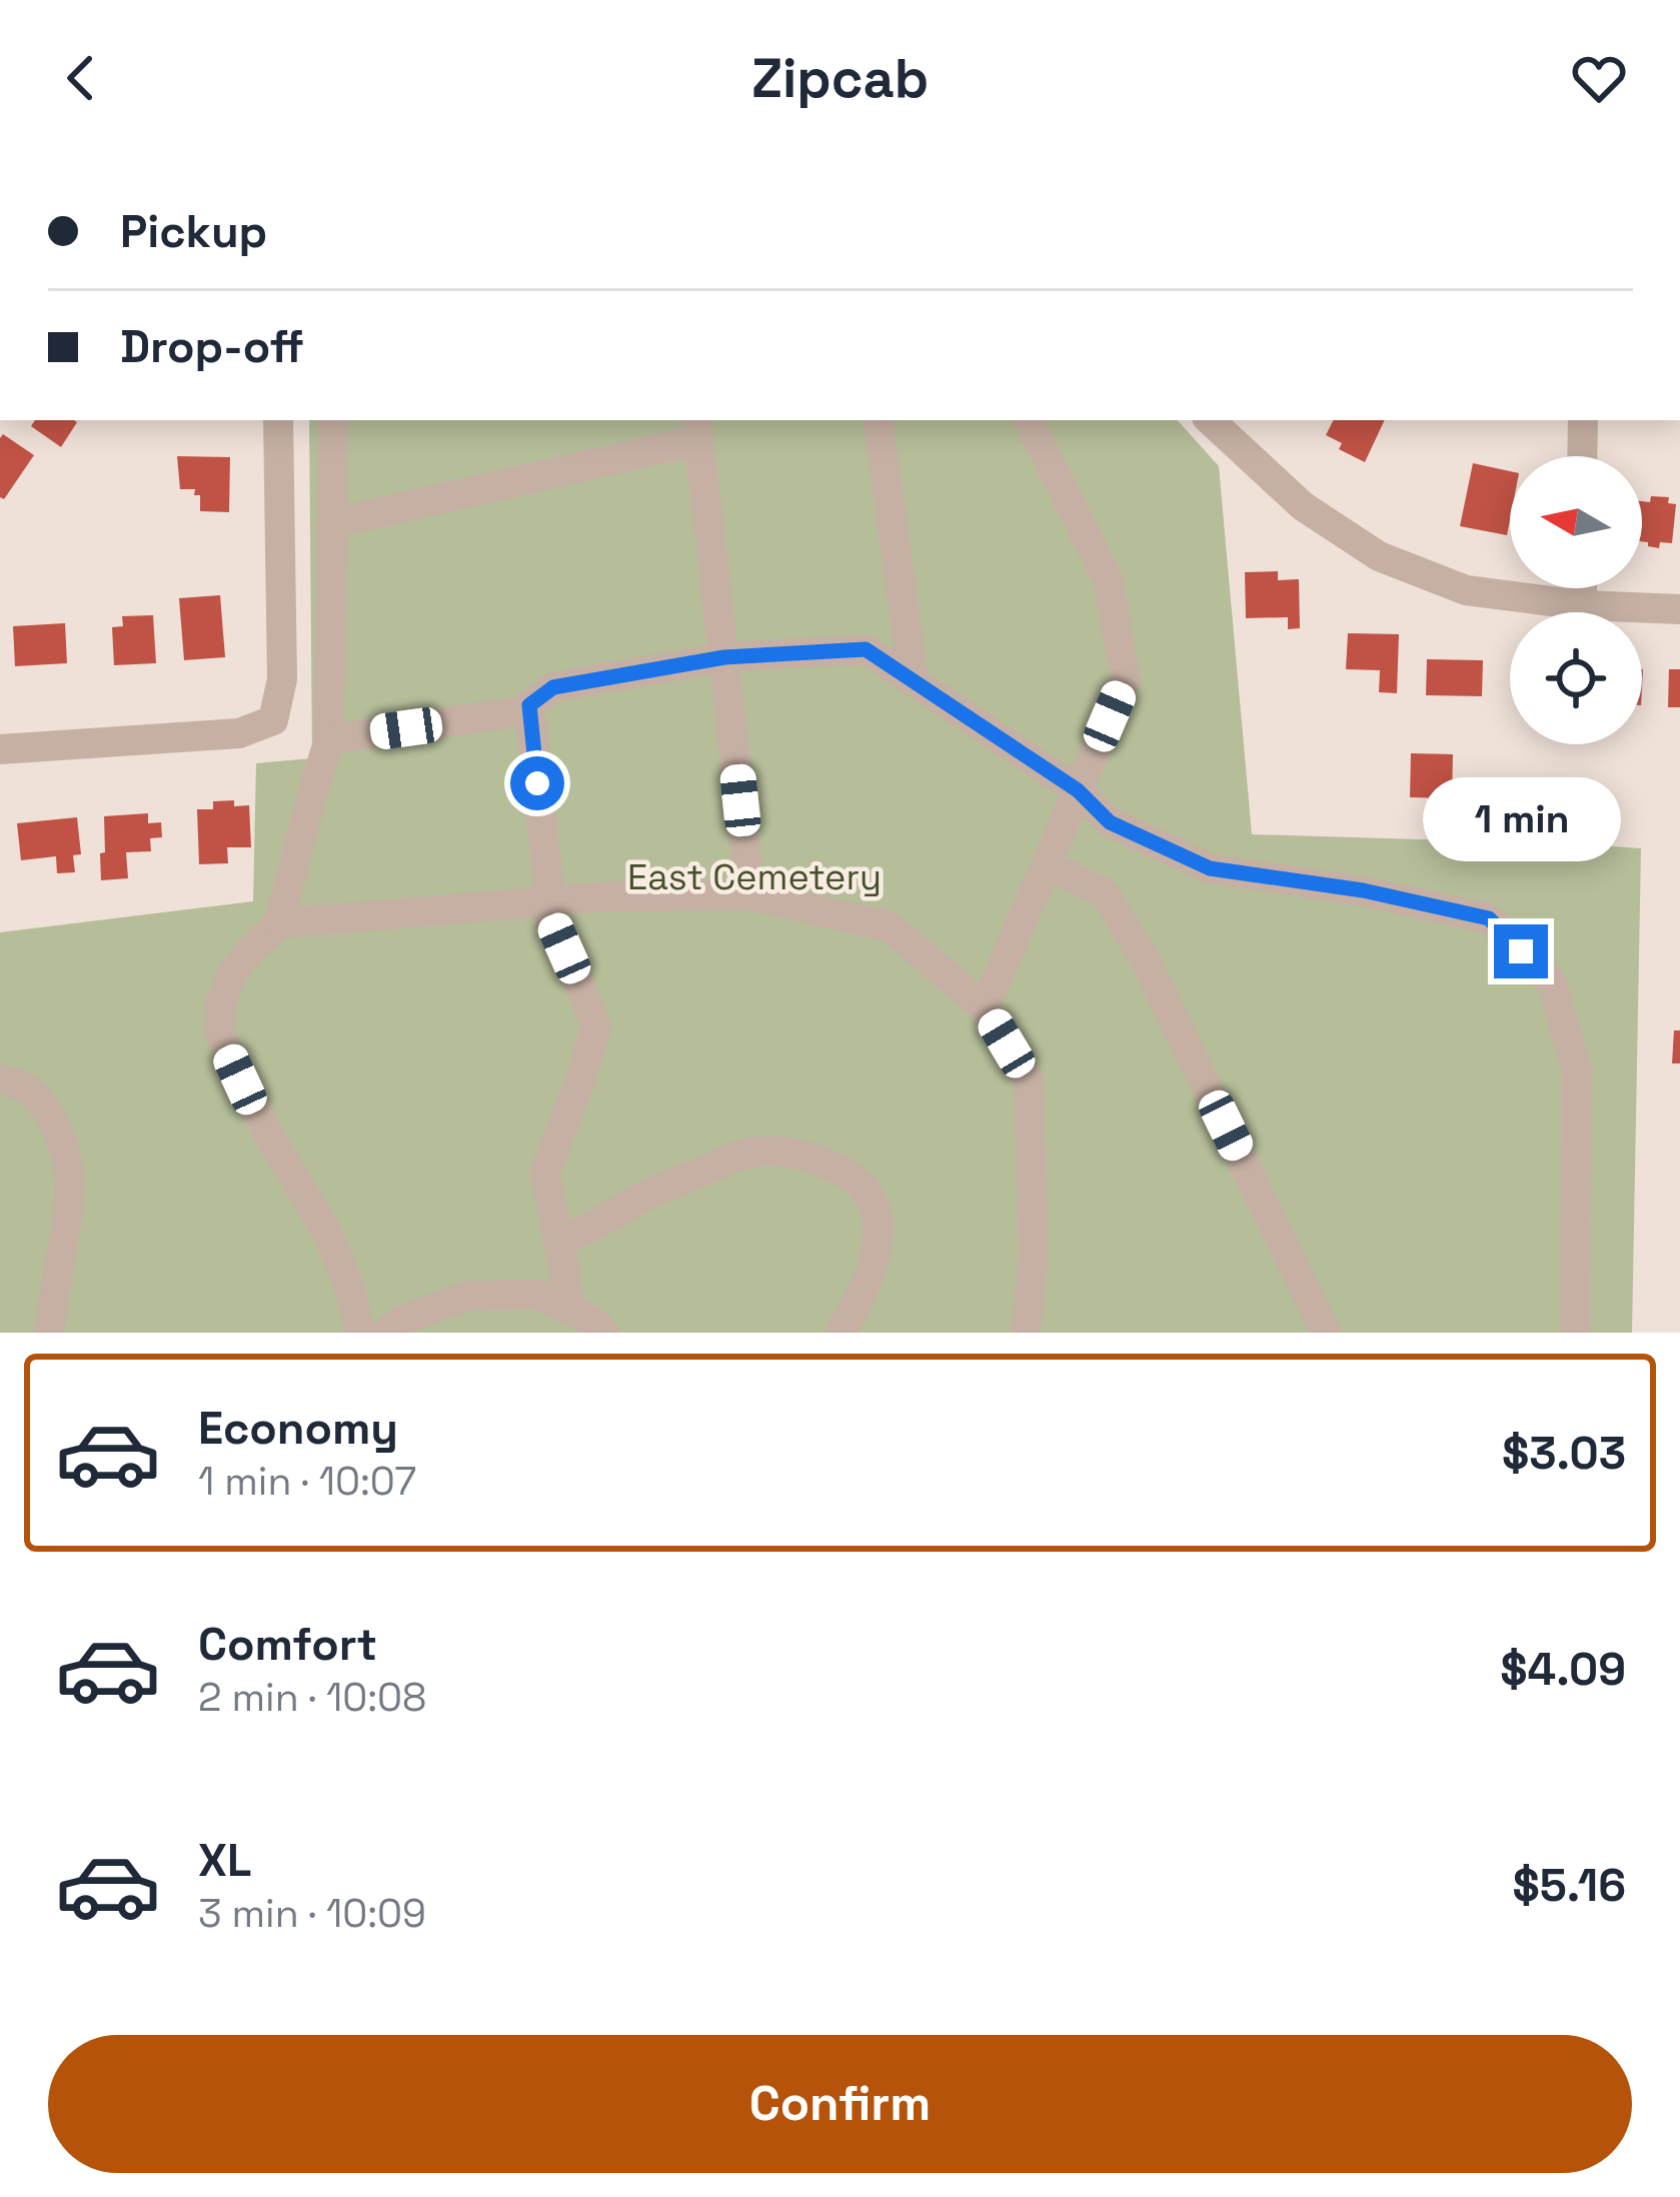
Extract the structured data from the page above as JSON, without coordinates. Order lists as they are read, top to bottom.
{
  "parks": ["East Cemetery"],
  "north": "left",
  "page": {
    "header": "Zipcab",
    "banner": ["Pickup", "Drop-off"],
    "bubble": "1 min",
    "list": [
      {
        "name": "Economy",
        "note": "1 min · 10:07",
        "value": "$3.03"
      },
      {
        "name": "Comfort",
        "note": "2 min · 10:08",
        "value": "$4.09"
      },
      {
        "name": "XL",
        "note": "3 min · 10:09",
        "value": "$5.16"
      }
    ],
    "buttons": "Confirm"
  }
}
